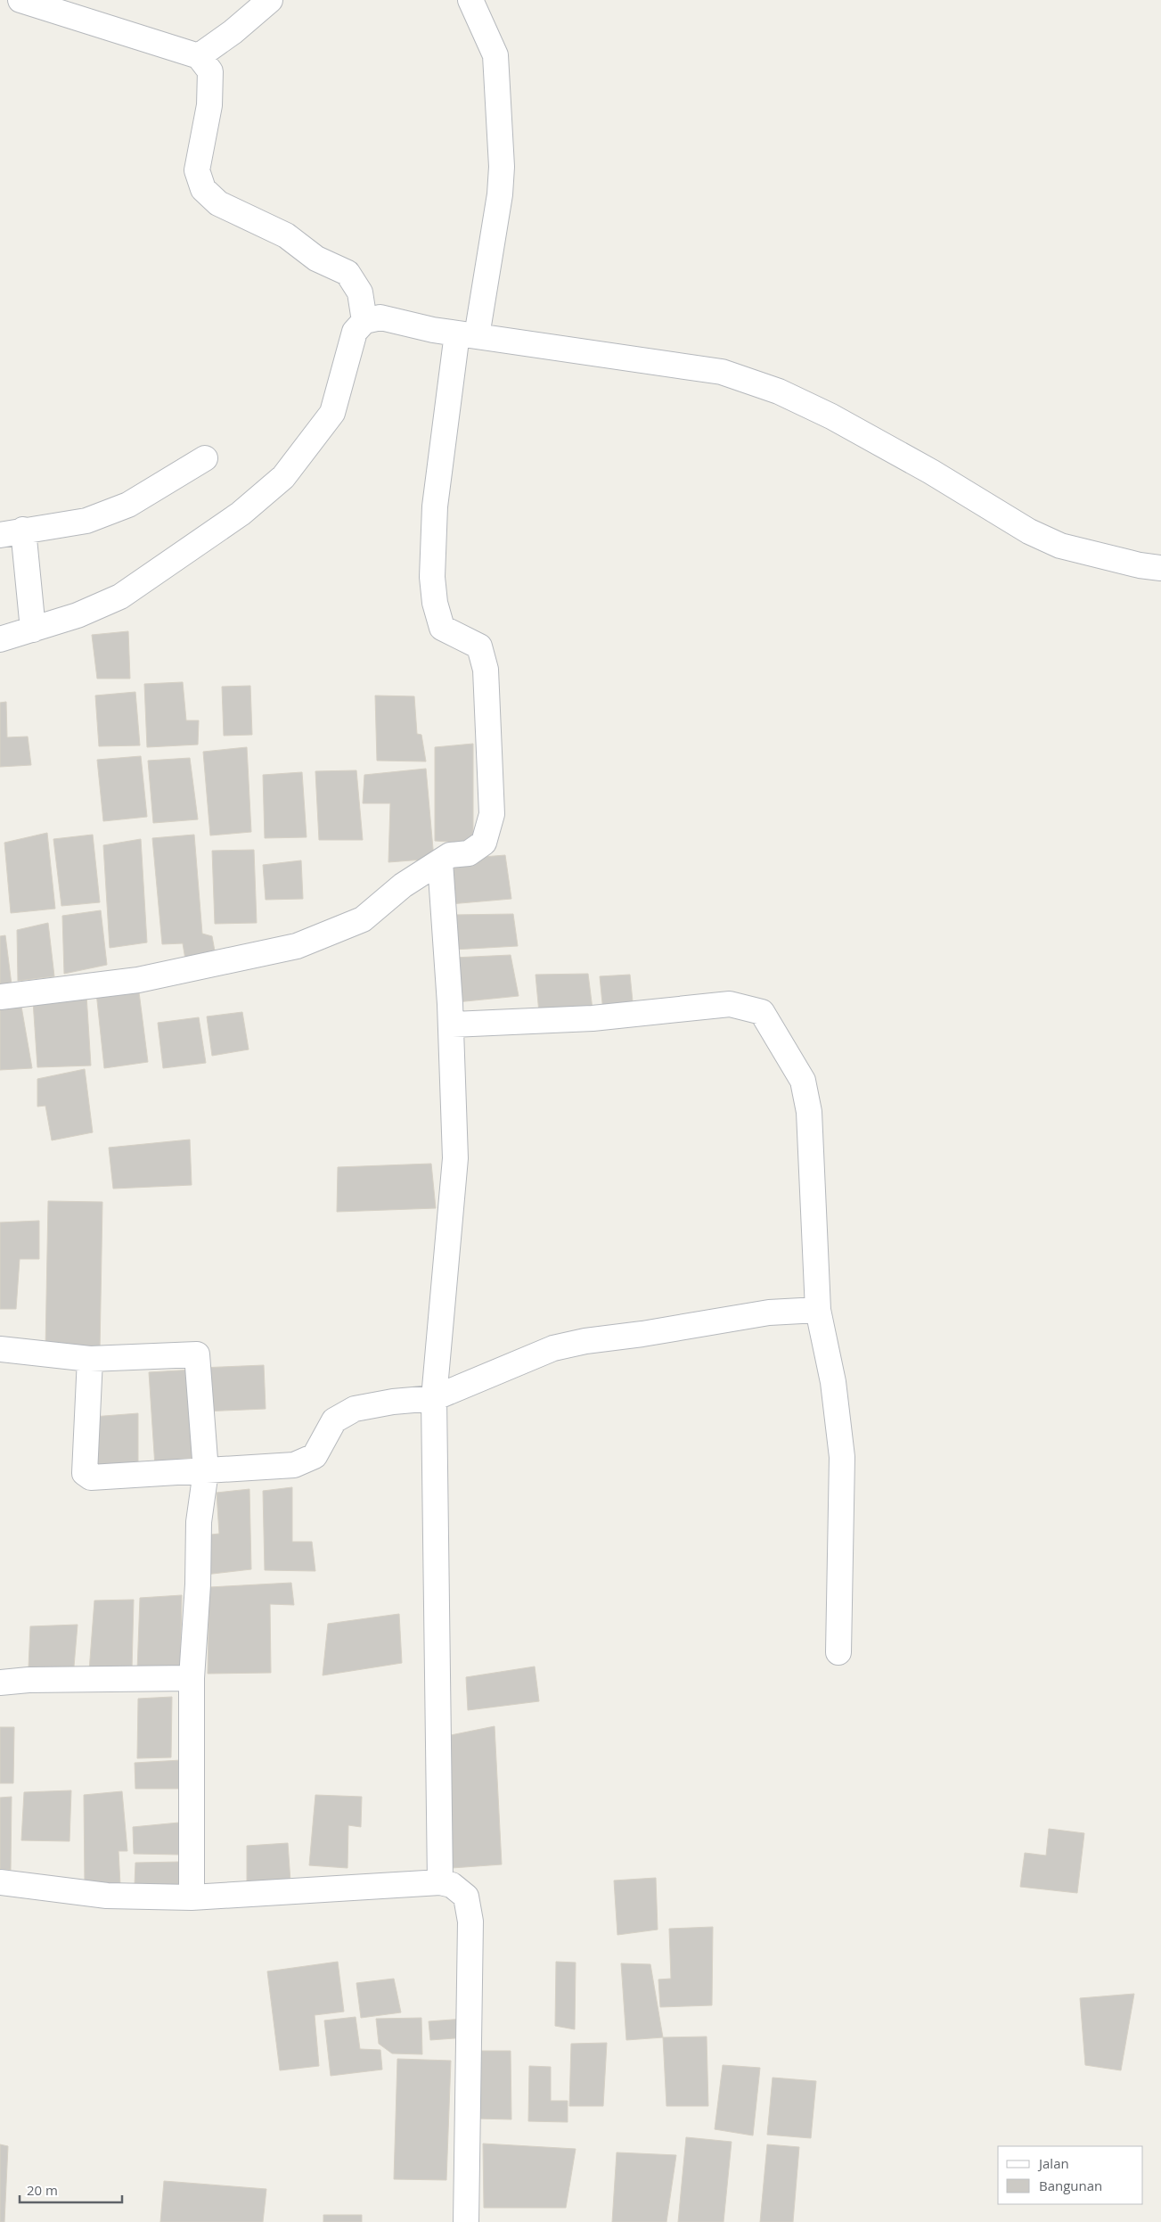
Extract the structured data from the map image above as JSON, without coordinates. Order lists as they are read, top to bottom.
{
  "legend": ["Jalan", "Bangunan"],
  "scale_bar": "20 m"
}
